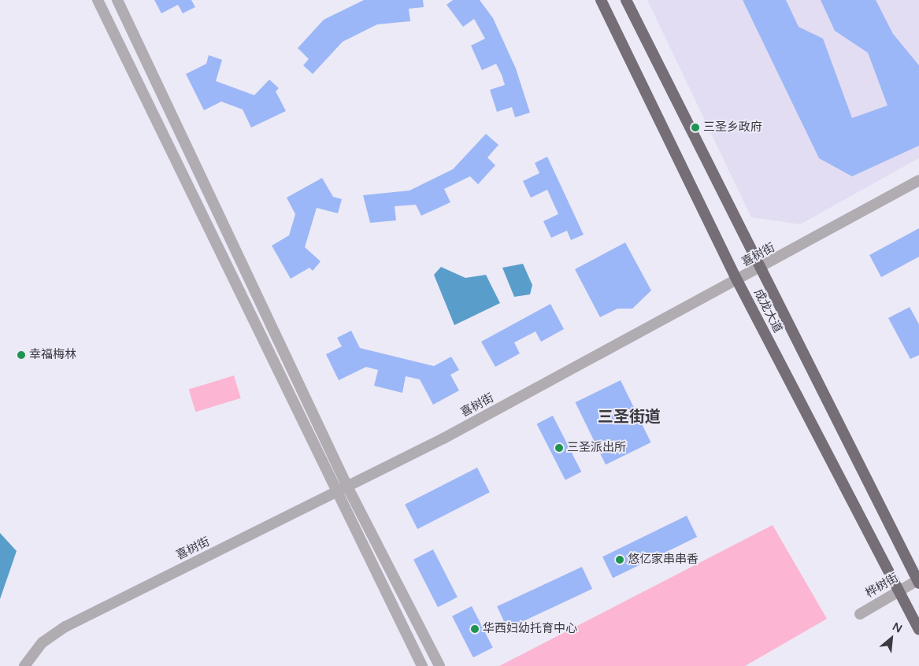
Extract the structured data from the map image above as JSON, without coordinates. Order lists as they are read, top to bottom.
{
  "streets": {
    "highway": ["成龙大道"],
    "street": ["喜树街", "桦树街"]
  },
  "crossings": [
    ["喜树街", "成龙大道"],
    ["成龙大道", "桦树街"]
  ],
  "districts": ["三圣街道"],
  "places": [
    "三圣乡政府",
    "幸福梅林",
    "三圣派出所",
    "悠亿家串串香",
    "华西妇幼托育中心"
  ],
  "north": "top right"
}
